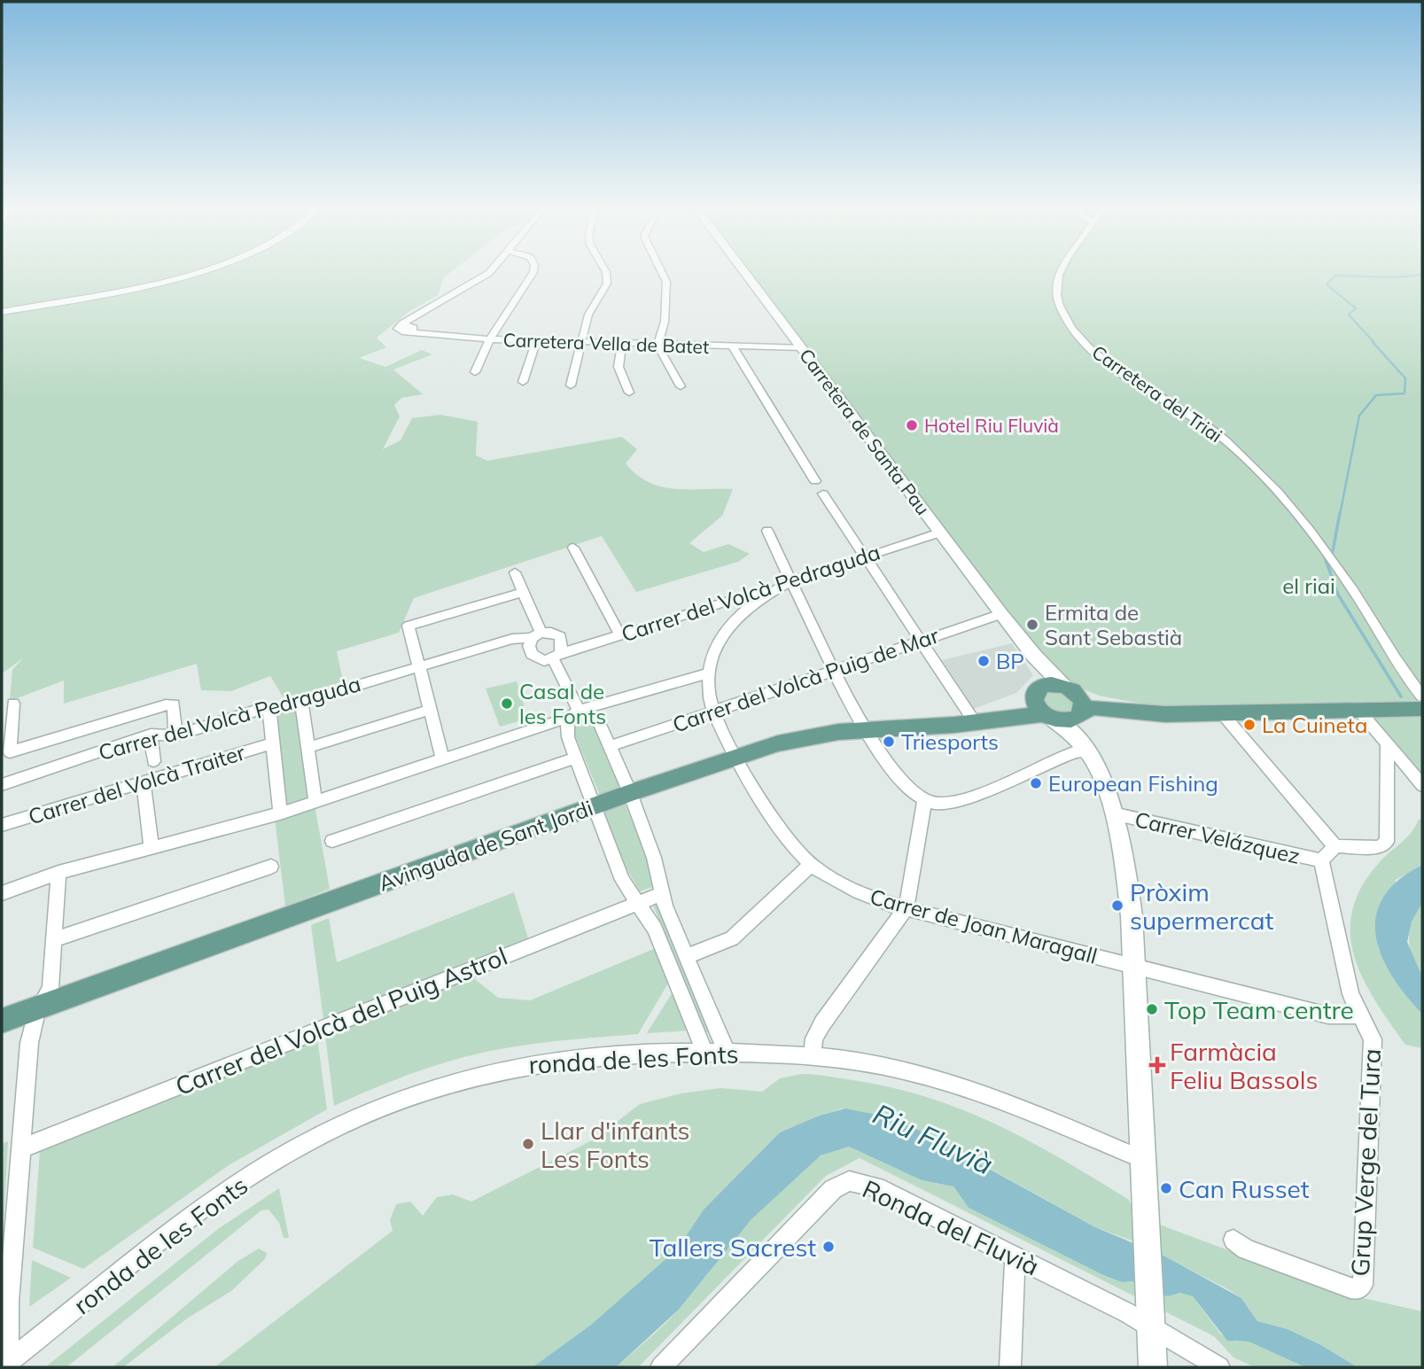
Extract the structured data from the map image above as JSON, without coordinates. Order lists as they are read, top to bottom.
{
  "streets": {
    "main road": ["Carretera de Santa Pau", "Avinguda de Sant Jordi"],
    "street": [
      "Carretera Vella de Batet",
      "Carretera del Triai",
      "Carrer del Volcà Pedraguda",
      "Carrer del Volcà Puig de Mar",
      "Carrer del Volcà Traiter",
      "Carrer Velázquez",
      "Carrer de Joan Maragall",
      "Carrer del Volcà del Puig Astrol",
      "ronda de les Fonts",
      "Grup Verge del Tura",
      "Ronda del Fluvià"
    ]
  },
  "crossings": [
    ["Carretera Vella de Batet", "Carretera de Santa Pau"],
    ["Carretera de Santa Pau", "Carrer del Volcà Pedraguda"],
    ["Carretera de Santa Pau", "Carrer del Volcà Puig de Mar"],
    ["Carretera de Santa Pau", "Avinguda de Sant Jordi"],
    ["Carrer del Volcà Pedraguda", "Carrer de Joan Maragall"],
    ["Carrer del Volcà Puig de Mar", "Carrer de Joan Maragall"],
    ["Avinguda de Sant Jordi", "Carrer de Joan Maragall"],
    ["Carrer de Joan Maragall", "Grup Verge del Tura"]
  ],
  "water": ["Riu Fluvià"],
  "parks": ["el riai"],
  "places": {
    "other": [
      "Hotel Riu Fluvià",
      "Ermita de Sant Sebastià",
      "BP",
      "Casal de les Fonts",
      "La Cuineta",
      "Triesports",
      "European Fishing",
      "Pròxim supermercat",
      "Top Team centre",
      "Llar d'infants Les Fonts",
      "Can Russet",
      "Tallers Sacrest"
    ],
    "health": ["Farmàcia Feliu Bassols"]
  }
}
